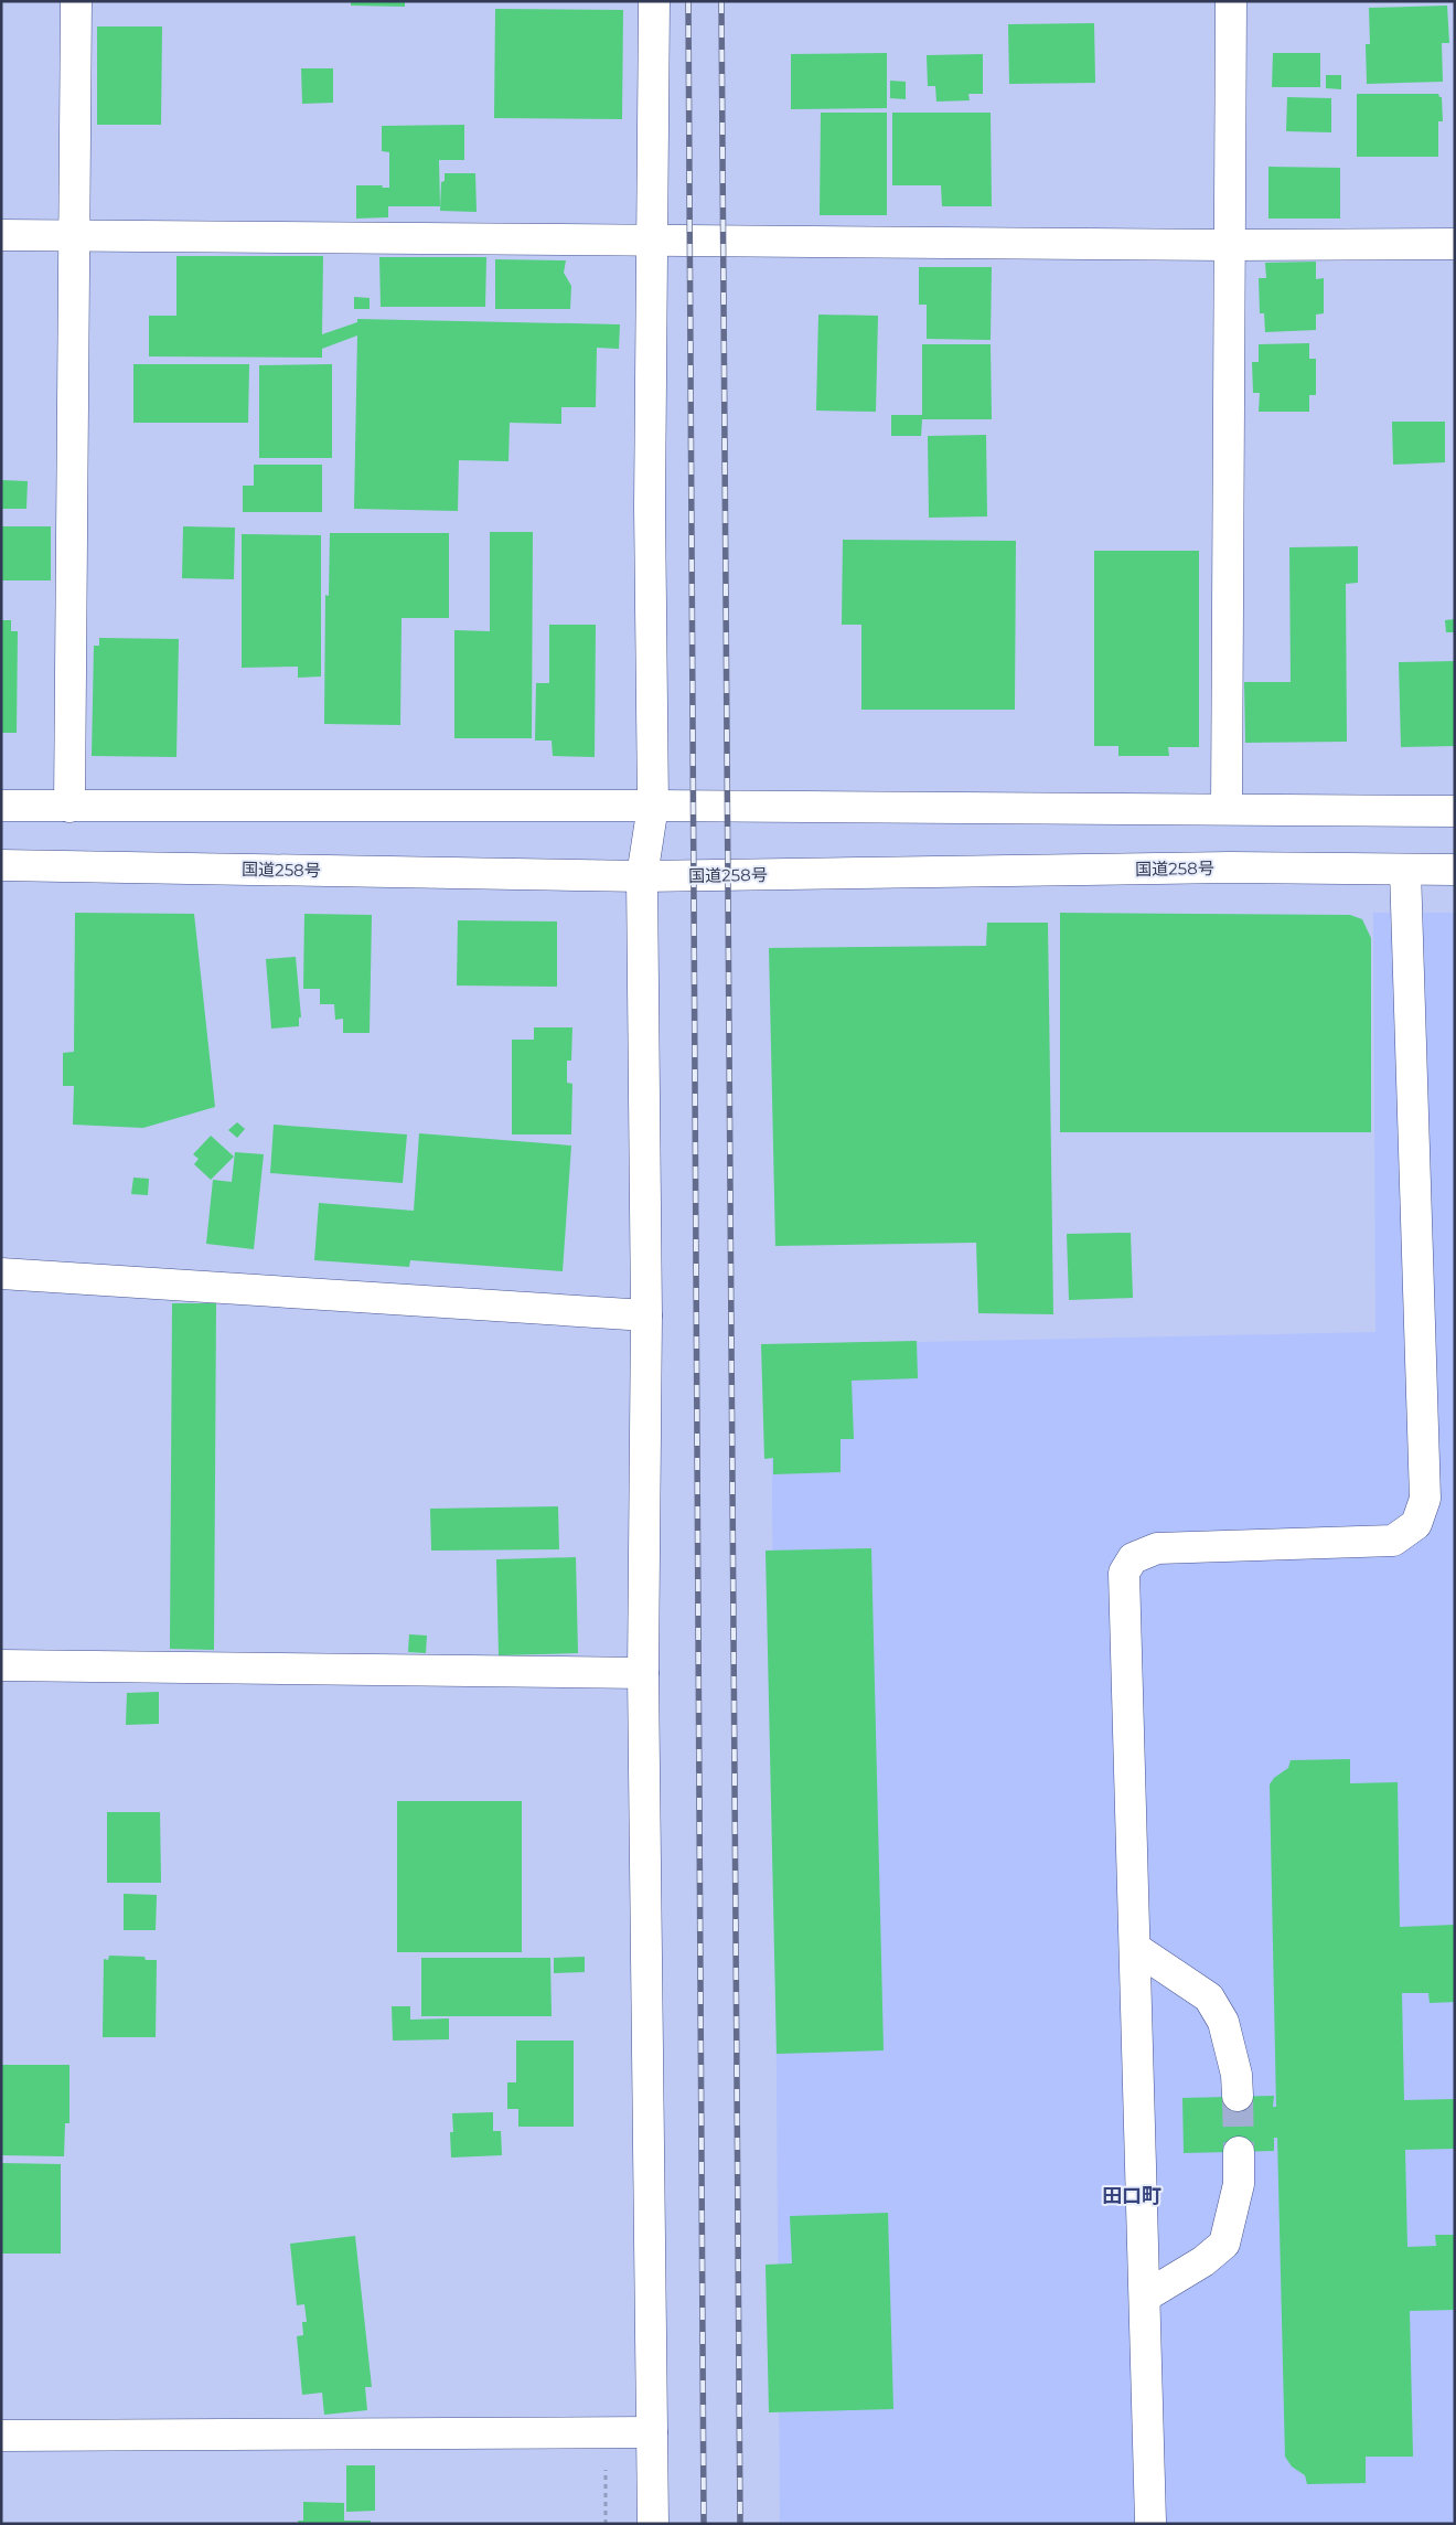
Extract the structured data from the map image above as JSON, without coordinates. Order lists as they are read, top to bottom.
{
  "streets": {
    "main road": ["国道258号"]
  },
  "districts": ["田口町"]
}
